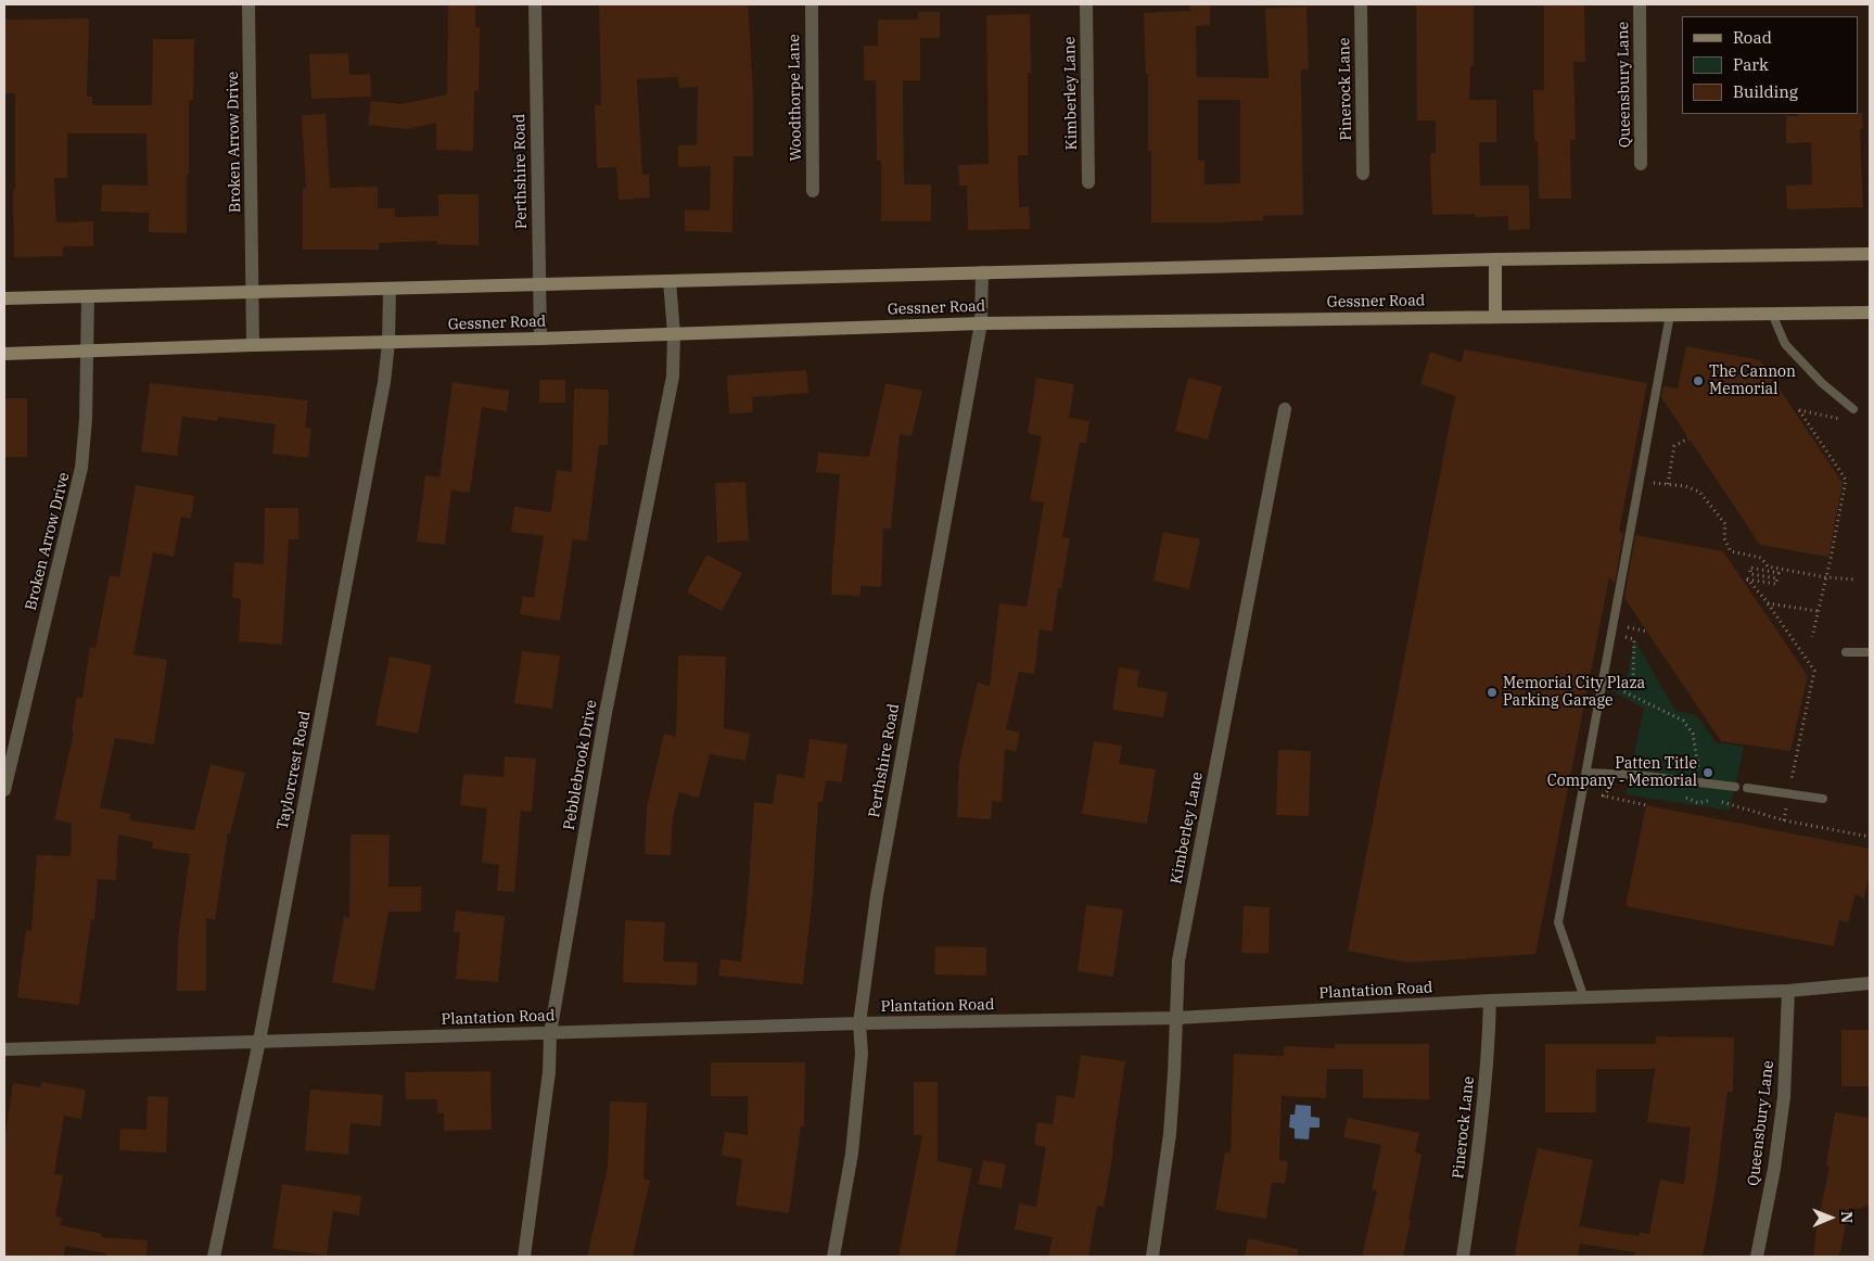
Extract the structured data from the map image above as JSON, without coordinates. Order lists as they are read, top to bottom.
{
  "streets": {
    "main road": ["Gessner Road"],
    "street": [
      "Queensbury Lane",
      "Pinerock Lane",
      "Kimberley Lane",
      "Woodthorpe Lane",
      "Broken Arrow Drive",
      "Perthshire Road",
      "Pebblebrook Drive",
      "Taylorcrest Road",
      "Plantation Road"
    ]
  },
  "crossings": [
    ["Queensbury Lane", "Plantation Road"],
    ["Pinerock Lane", "Plantation Road"],
    ["Kimberley Lane", "Plantation Road"],
    ["Broken Arrow Drive", "Gessner Road"],
    ["Perthshire Road", "Gessner Road"],
    ["Perthshire Road", "Plantation Road"],
    ["Gessner Road", "Pebblebrook Drive"],
    ["Gessner Road", "Taylorcrest Road"],
    ["Pebblebrook Drive", "Plantation Road"],
    ["Taylorcrest Road", "Plantation Road"]
  ],
  "places": ["The Cannon Memorial", "Memorial City Plaza Parking Garage", "Patten Title Company - Memorial"],
  "legend": ["Road", "Park", "Building"],
  "north": "right"
}
